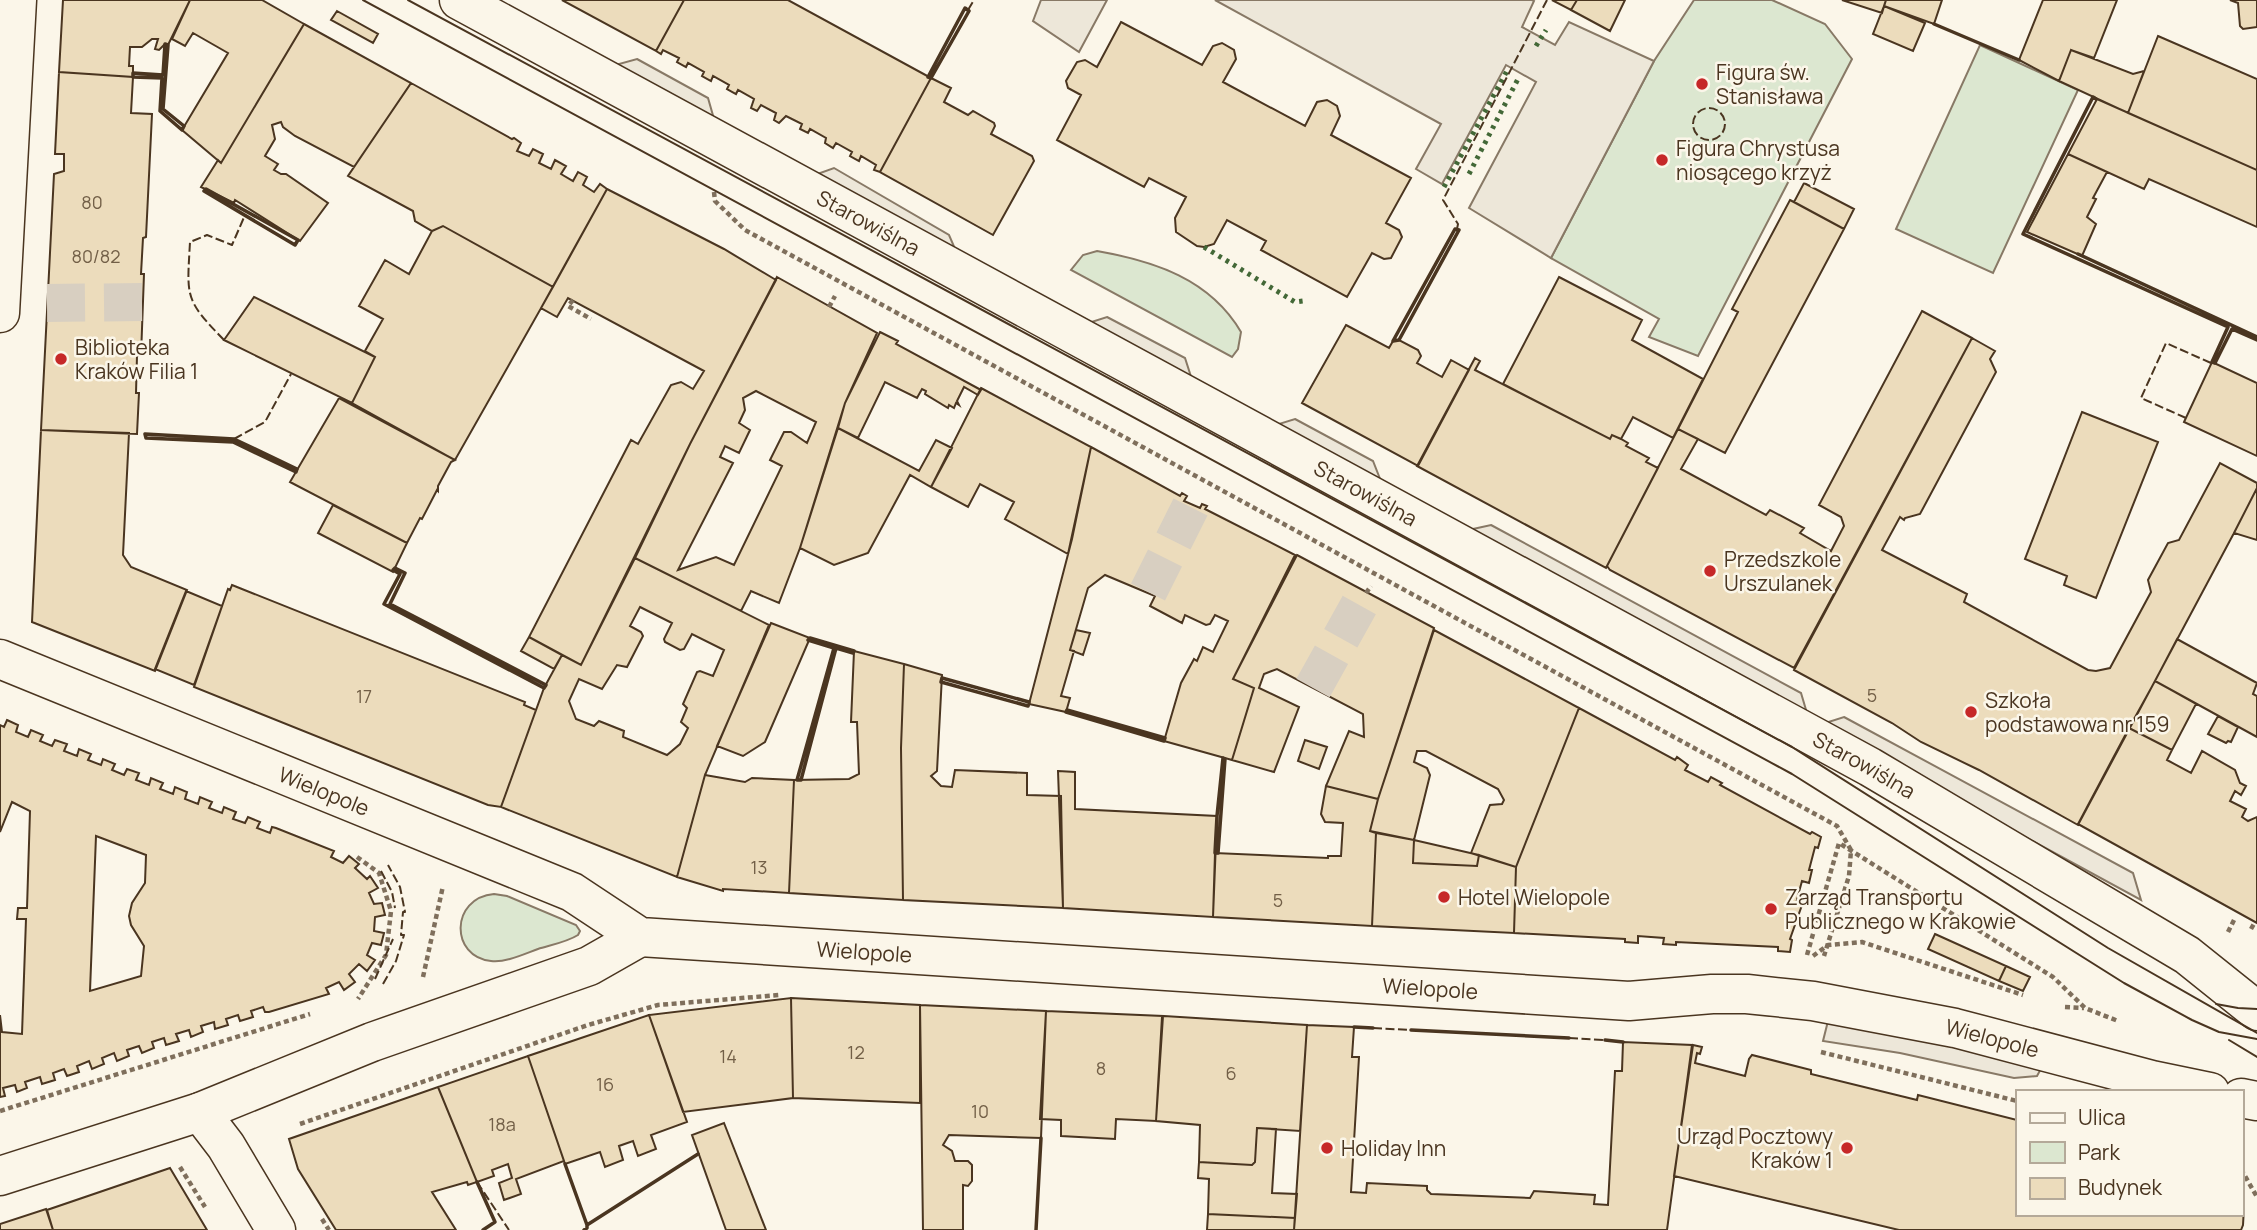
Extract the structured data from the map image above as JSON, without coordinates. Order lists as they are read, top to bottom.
{
  "streets": {
    "street": ["Starowiślna", "Wielopole"]
  },
  "places": [
    "Figura św. Stanisława",
    "Figura Chrystusa niosącego krzyż",
    "Biblioteka Kraków Filia 1",
    "Przedszkole Urszulanek",
    "Szkoła podstawowa nr 159",
    "Hotel Wielopole",
    "Zarząd Transportu Publicznego w Krakowie",
    "Holiday Inn",
    "Urząd Pocztowy Kraków 1"
  ],
  "house_numbers": [
    "80",
    "80/82",
    "5",
    "17",
    "13",
    "5",
    "12",
    "14",
    "8",
    "6",
    "16",
    "10",
    "18a"
  ],
  "legend": ["Ulica", "Park", "Budynek"]
}
